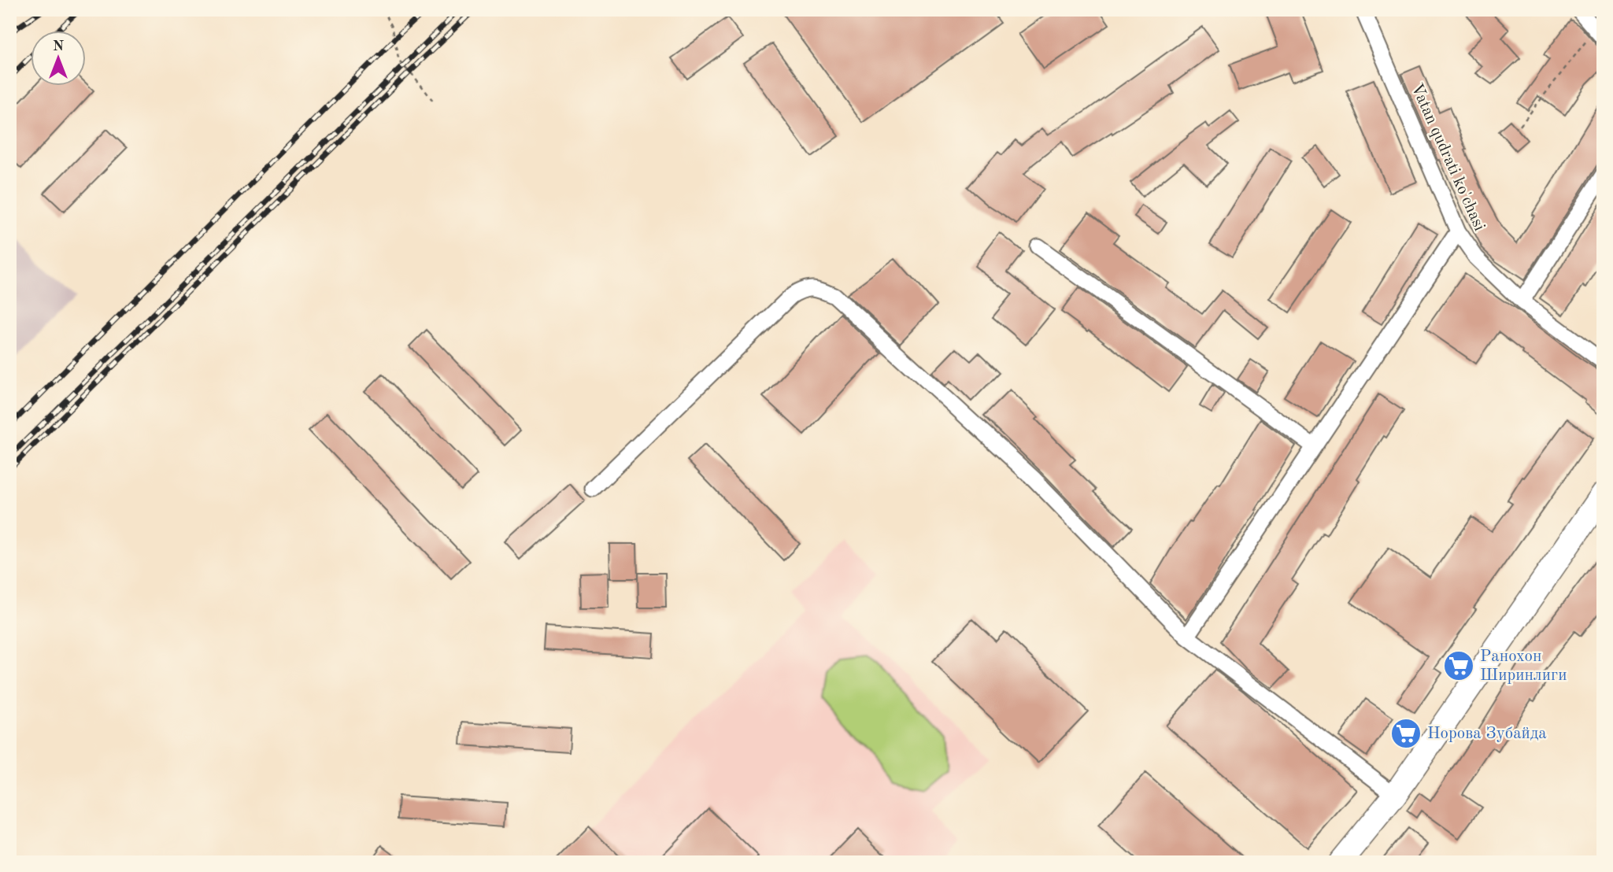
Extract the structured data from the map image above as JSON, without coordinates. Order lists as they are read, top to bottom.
{
  "streets": {
    "street": ["Vatan qudrati ko'chasi"]
  },
  "places": {
    "supermarket": ["Ранохон Ширинлиги", "Норова Зубайда"]
  },
  "north": "top"
}
